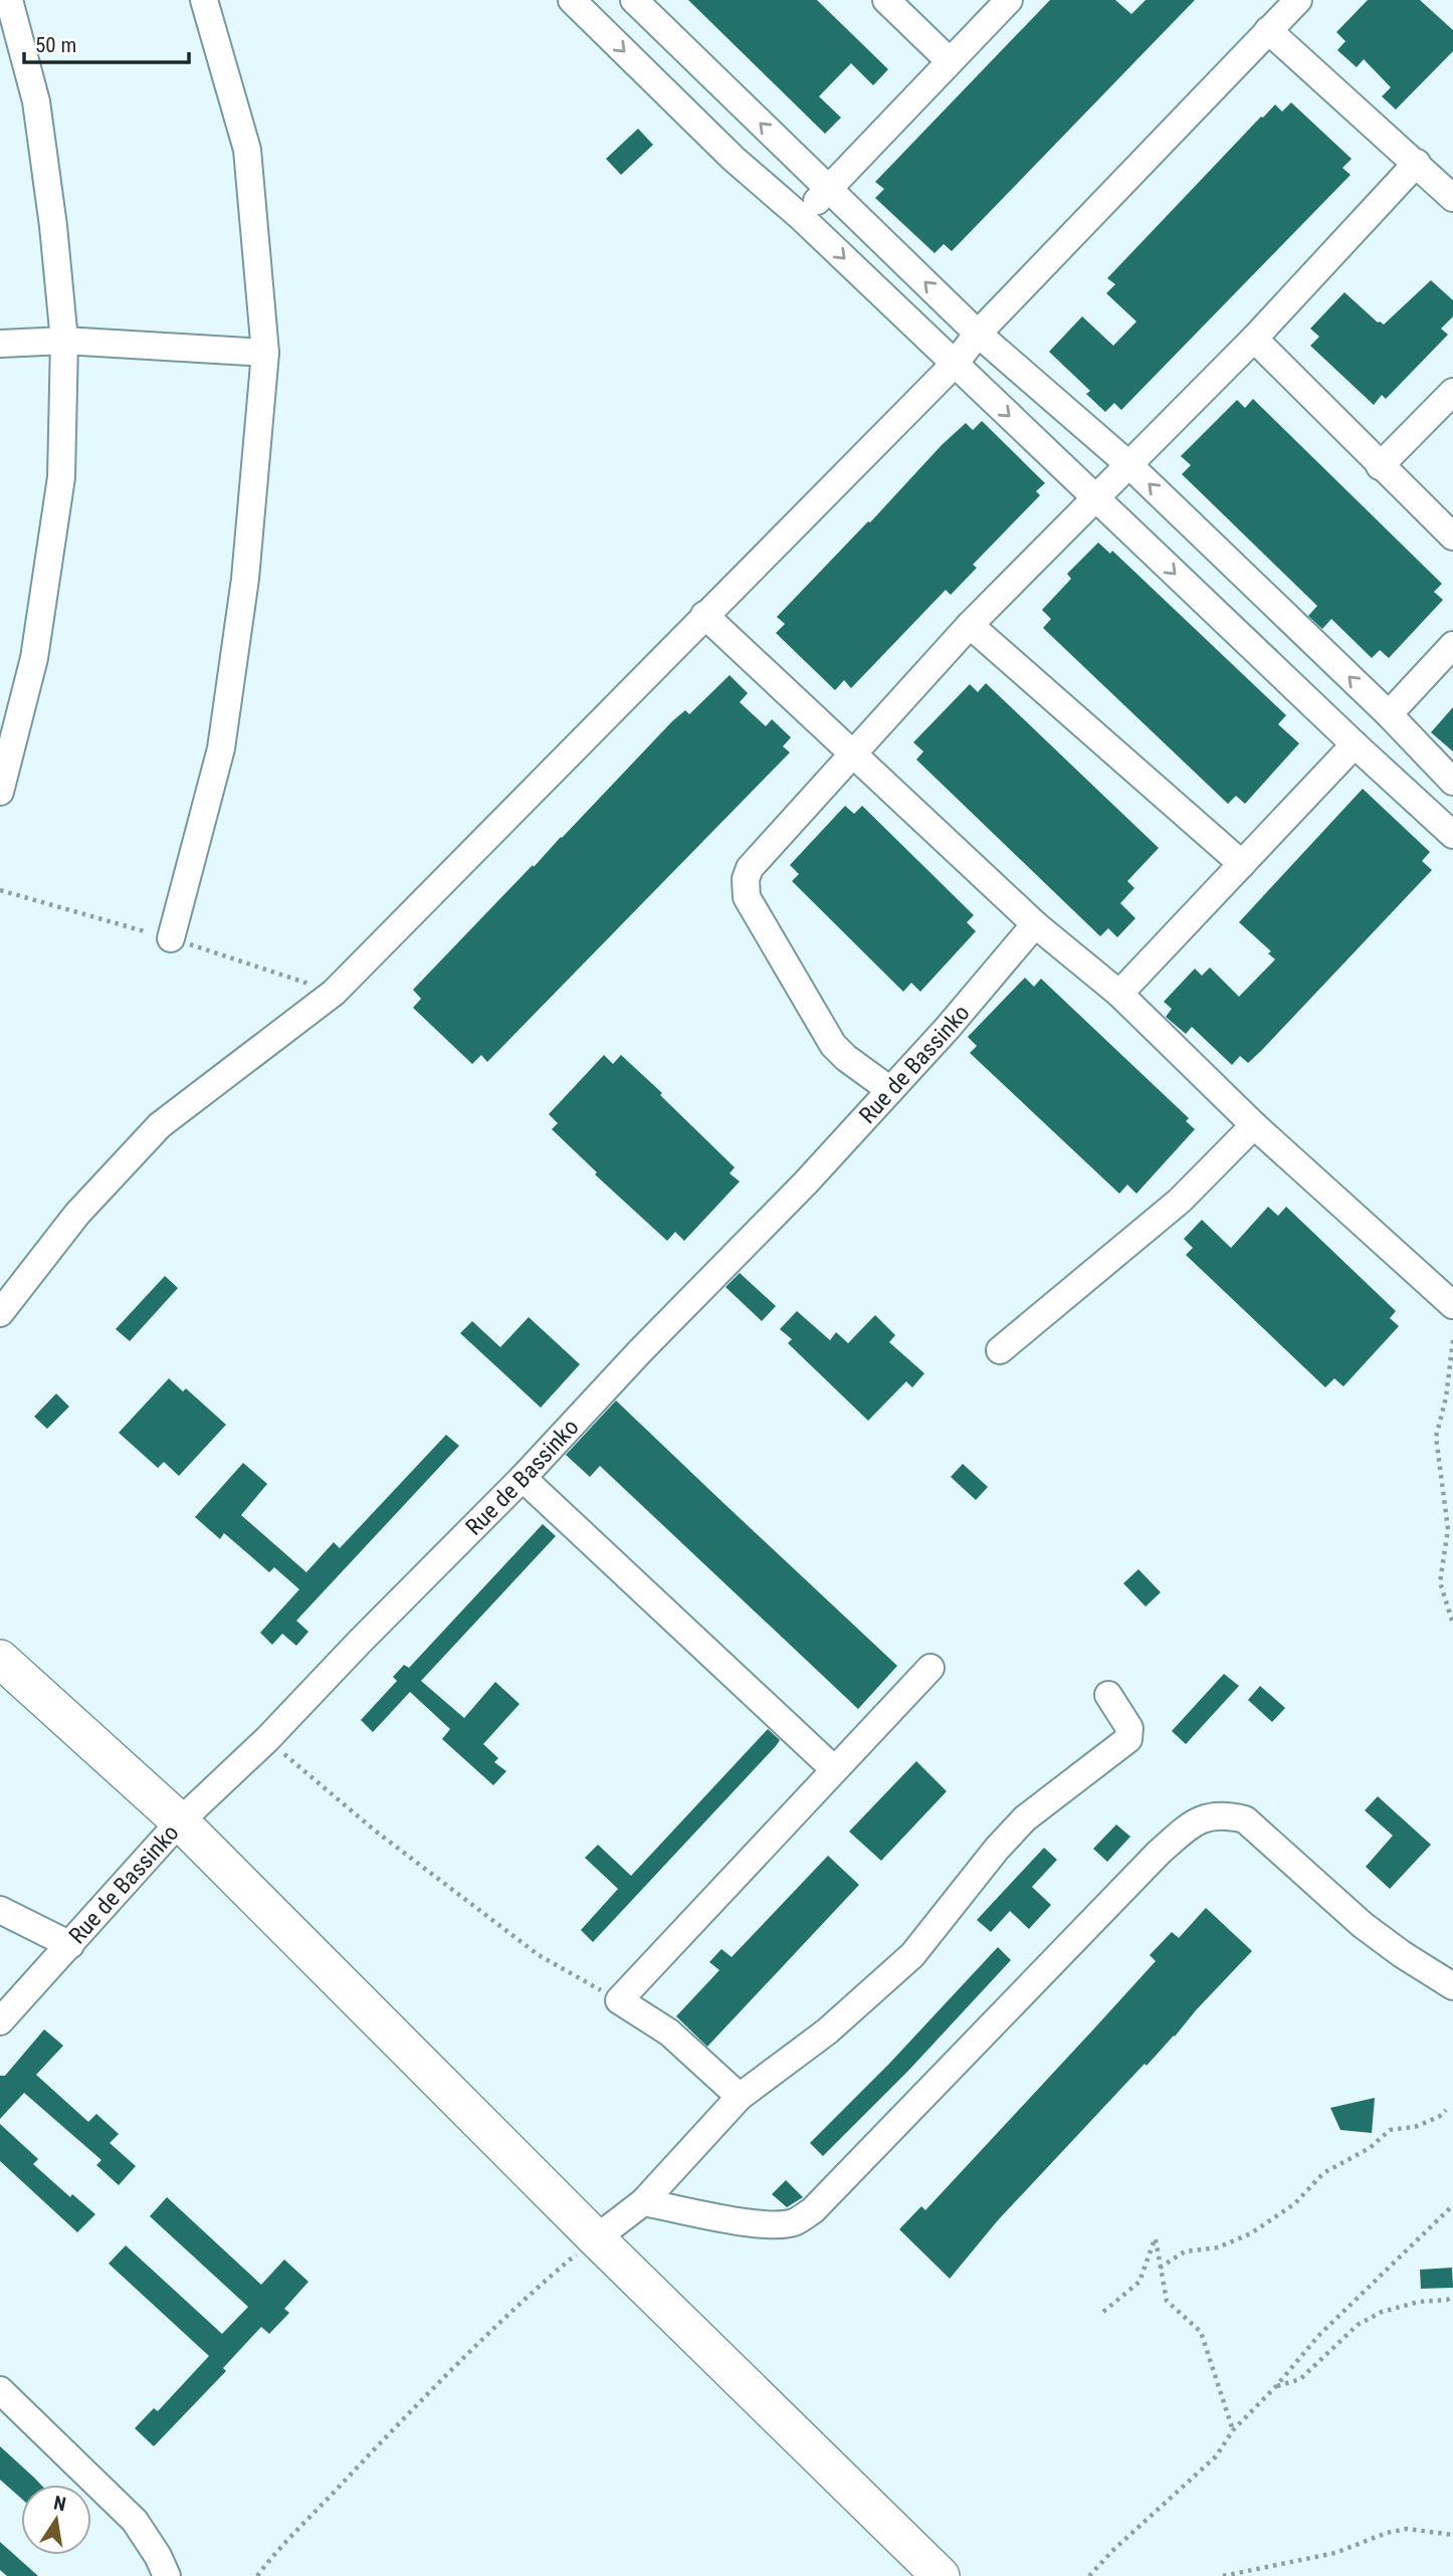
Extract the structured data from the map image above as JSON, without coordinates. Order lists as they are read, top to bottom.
{
  "streets": {
    "street": ["Rue de Bassinko"]
  },
  "scale_bar": "50 m",
  "north": "top"
}
